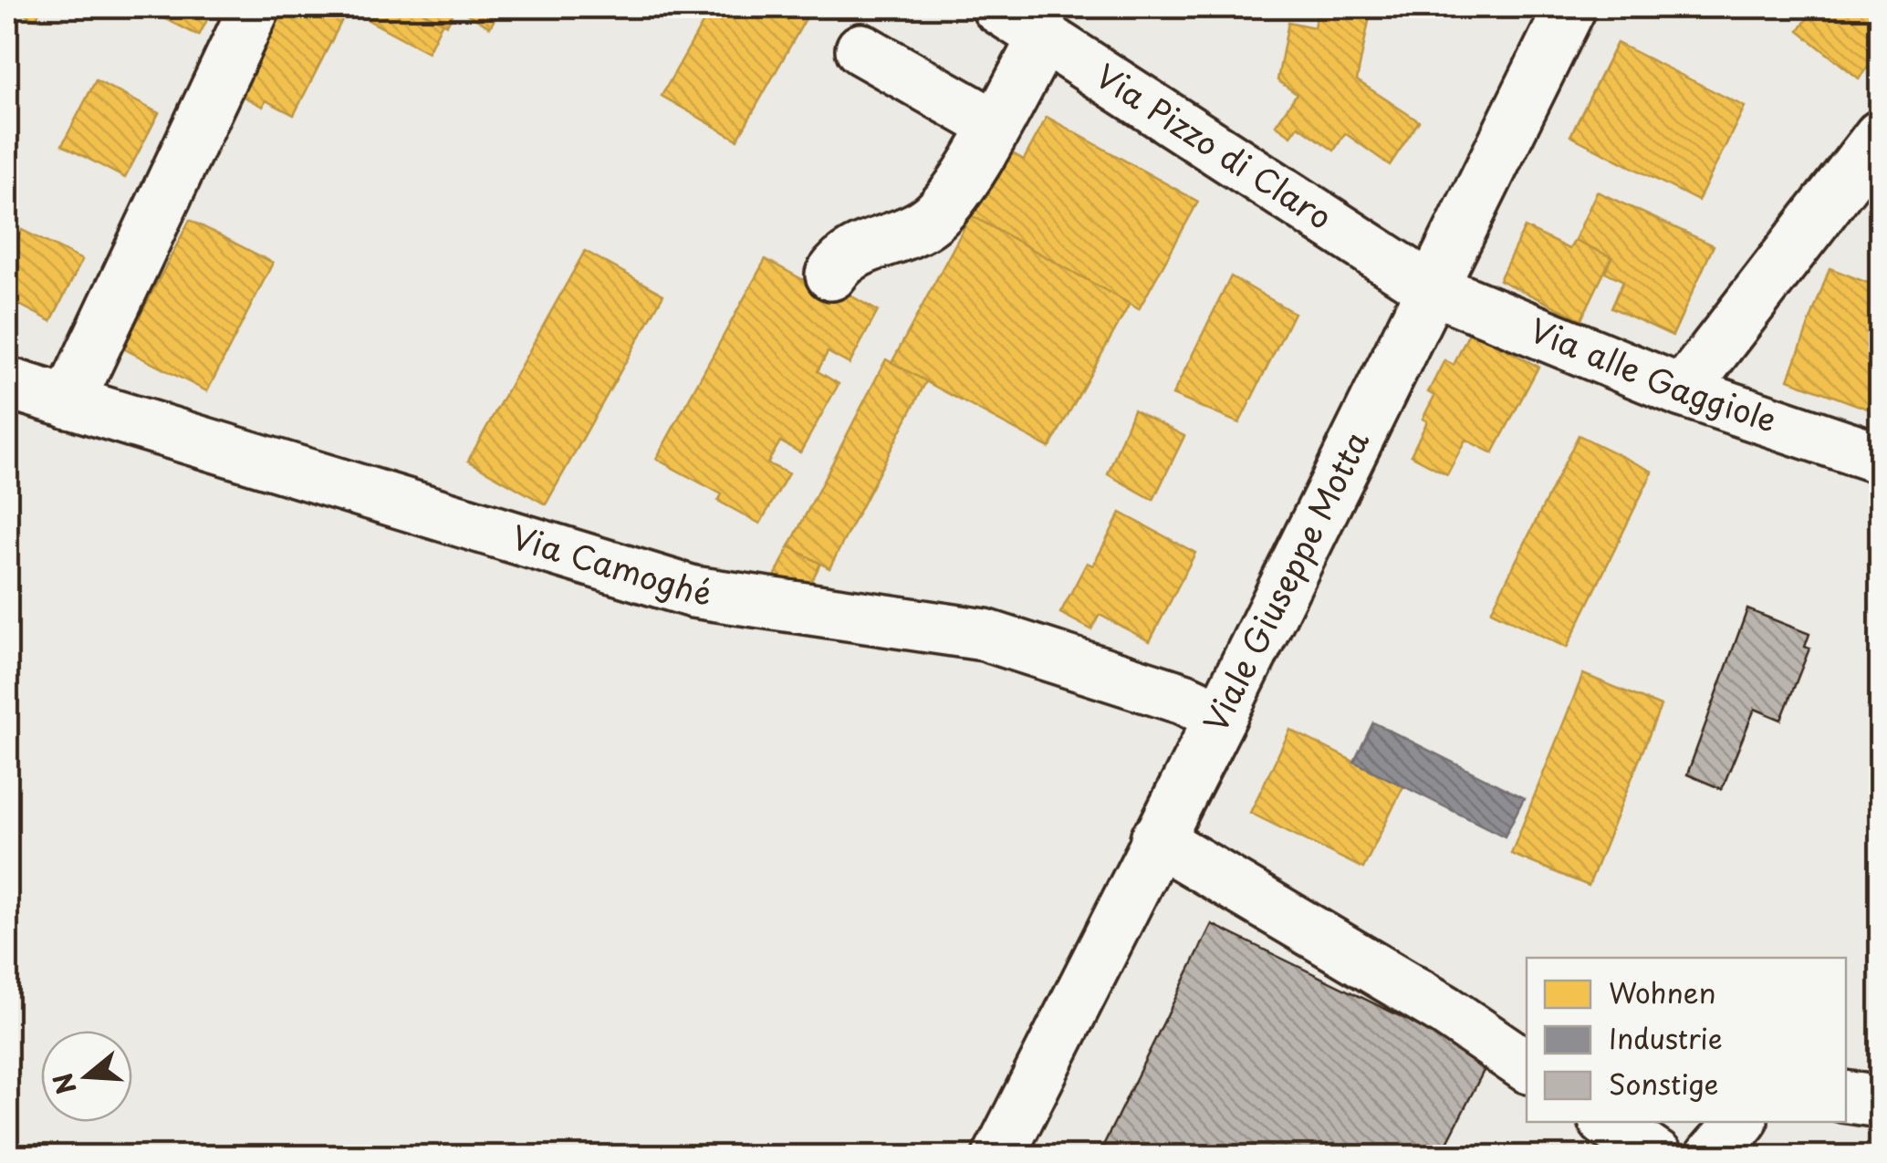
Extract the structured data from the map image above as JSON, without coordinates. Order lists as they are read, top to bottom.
{
  "streets": {
    "street": [
      "Via Pizzo di Claro",
      "Via alle Gaggiole",
      "Via Camoghé",
      "Viale Giuseppe Motta"
    ]
  },
  "crossings": [
    ["Via Pizzo di Claro", "Via alle Gaggiole"],
    ["Via Pizzo di Claro", "Viale Giuseppe Motta"],
    ["Via alle Gaggiole", "Viale Giuseppe Motta"],
    ["Via Camoghé", "Viale Giuseppe Motta"]
  ],
  "legend": ["Wohnen", "Industrie", "Sonstige"],
  "north": "left"
}
